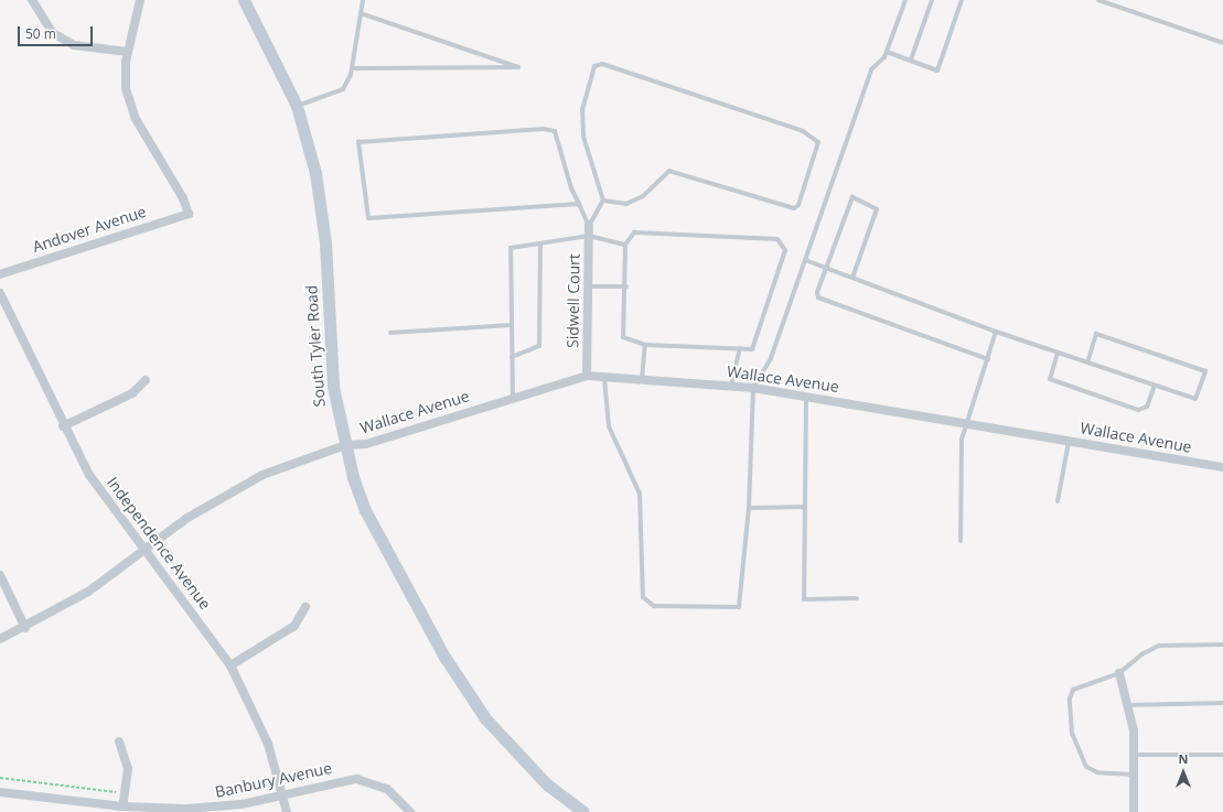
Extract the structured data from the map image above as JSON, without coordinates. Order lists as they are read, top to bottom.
{
  "streets": {
    "street": [
      "Andover Avenue",
      "Sidwell Court",
      "South Tyler Road",
      "Wallace Avenue",
      "Independence Avenue",
      "Banbury Avenue"
    ]
  },
  "crossings": [
    ["Sidwell Court", "Wallace Avenue"],
    ["South Tyler Road", "Wallace Avenue"],
    ["Wallace Avenue", "Independence Avenue"],
    ["Independence Avenue", "Banbury Avenue"]
  ],
  "scale_bar": "50 m",
  "north": "top"
}
